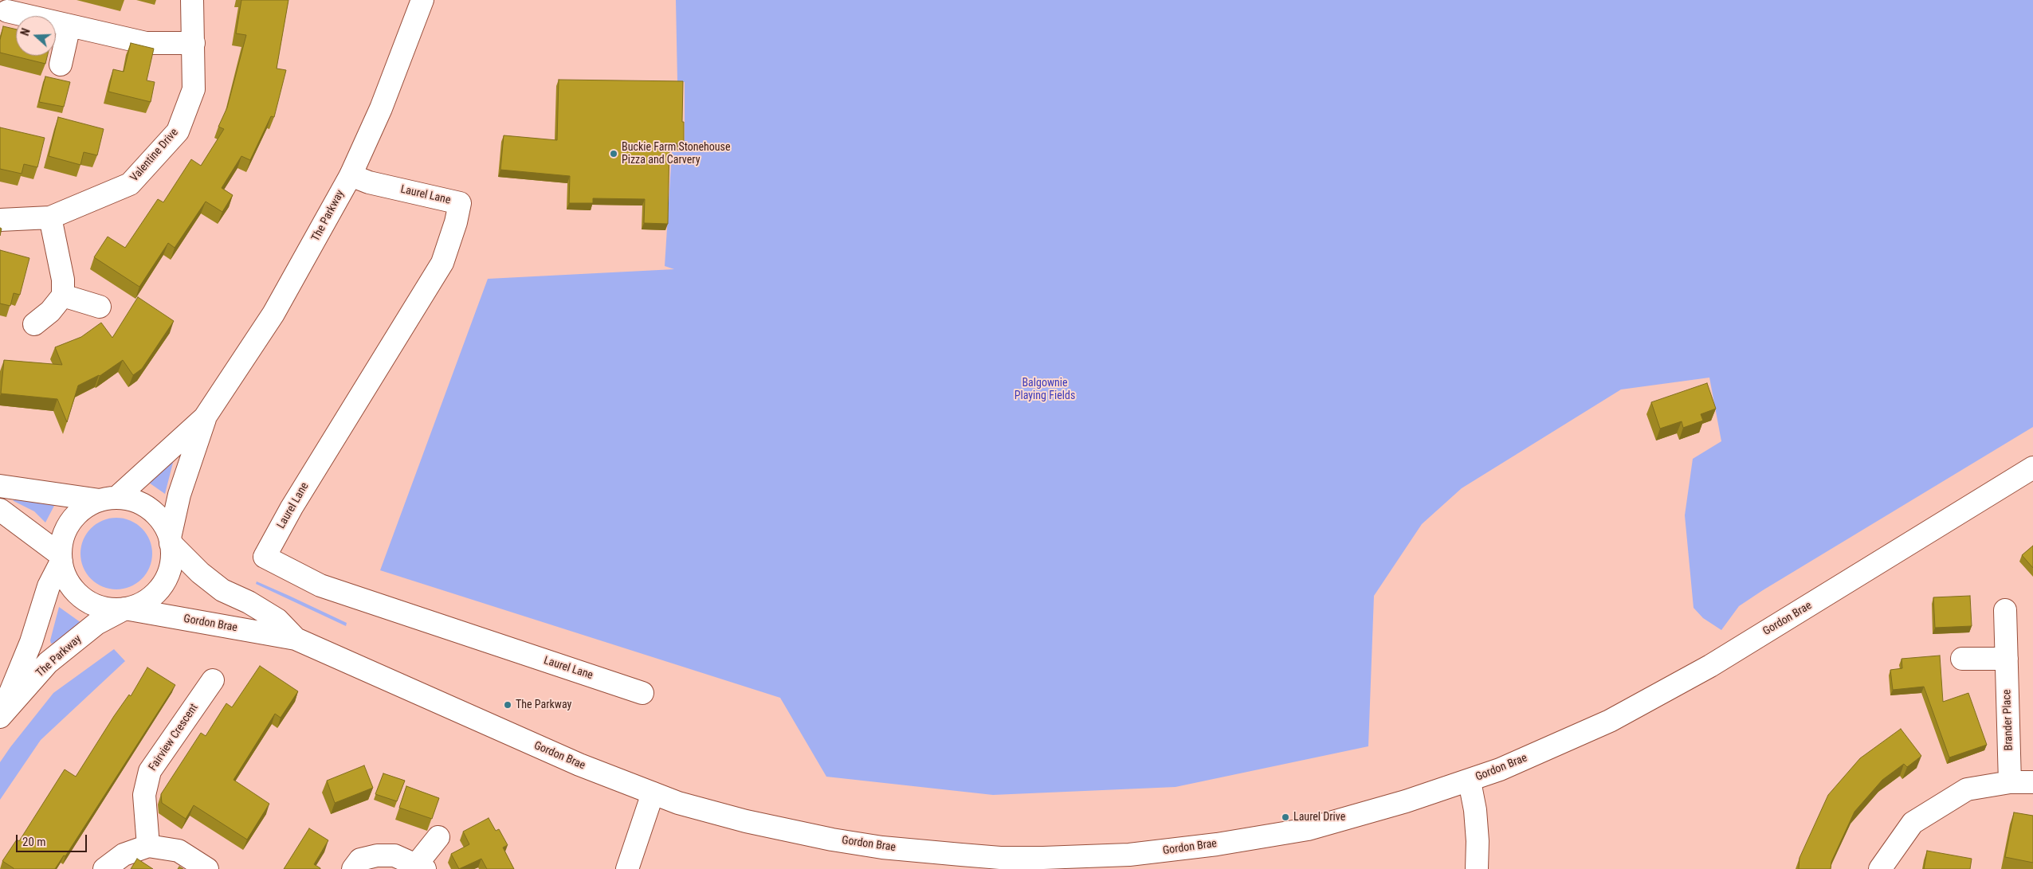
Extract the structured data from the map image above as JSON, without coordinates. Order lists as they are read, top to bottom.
{
  "streets": {
    "main road": [
      "Valentine Drive",
      "Laurel Lane",
      "The Parkway",
      "Gordon Brae",
      "Brander Place",
      "Fairview Crescent"
    ]
  },
  "crossings": [
    ["Laurel Lane", "The Parkway"],
    ["The Parkway", "Gordon Brae"]
  ],
  "parks": ["Balgownie Playing Fields"],
  "places": ["Buckie Farm Stonehouse Pizza and Carvery", "The Parkway", "Laurel Drive"],
  "scale_bar": "20 m",
  "north": "left"
}
